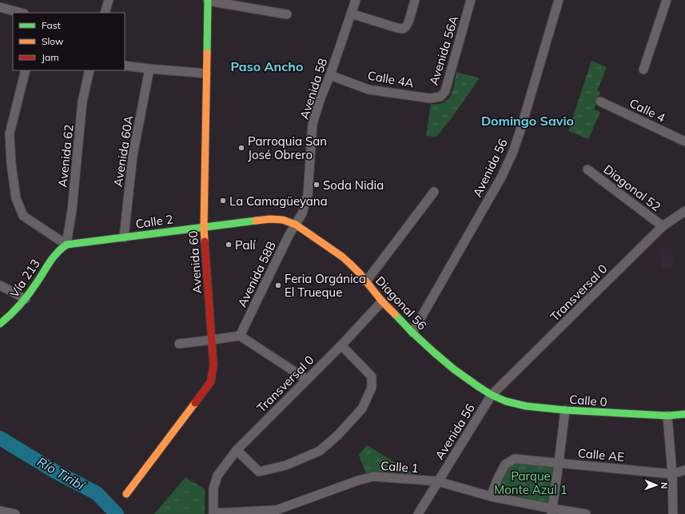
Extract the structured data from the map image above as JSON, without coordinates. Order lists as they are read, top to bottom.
{
  "streets": {
    "main road": [
      "Calle 2",
      "Avenida 60",
      "Vía 213",
      "Diagonal 56",
      "Calle 0"
    ],
    "street": [
      "Avenida 56A",
      "Calle 4A",
      "Avenida 58",
      "Calle 4",
      "Avenida 60A",
      "Avenida 62",
      "Avenida 56",
      "Diagonal 52",
      "Avenida 58B",
      "Transversal 0",
      "Calle AE",
      "Calle 1"
    ]
  },
  "crossings": [
    ["Avenida 56A", "Calle 4A"],
    ["Calle 4A", "Avenida 58"],
    ["Avenida 58", "Calle 2"],
    ["Avenida 58", "Avenida 58B"],
    ["Avenida 58", "Diagonal 56"],
    ["Avenida 60A", "Calle 2"],
    ["Avenida 62", "Calle 2"],
    ["Avenida 62", "Vía 213"],
    ["Avenida 56", "Transversal 0"],
    ["Avenida 56", "Diagonal 56"],
    ["Avenida 56", "Calle 0"],
    ["Avenida 56", "Calle 1"],
    ["Diagonal 52", "Transversal 0"],
    ["Calle 2", "Avenida 60"],
    ["Calle 2", "Avenida 58B"],
    ["Calle 2", "Vía 213"],
    ["Calle 2", "Diagonal 56"],
    ["Avenida 58B", "Diagonal 56"],
    ["Transversal 0", "Diagonal 56"],
    ["Transversal 0", "Calle 0"],
    ["Transversal 0", "Calle 1"],
    ["Diagonal 56", "Calle 0"],
    ["Calle AE", "Calle 1"]
  ],
  "districts": ["Paso Ancho", "Domingo Savio"],
  "water": ["Río Tiribí"],
  "parks": ["Parque Monte Azul 1"],
  "places": [
    "Parroquia San José Obrero",
    "Soda Nidia",
    "La Camagüeyana",
    "Palí",
    "Feria Orgánica El Trueque"
  ],
  "legend": ["Fast", "Slow", "Jam"],
  "north": "right"
}
